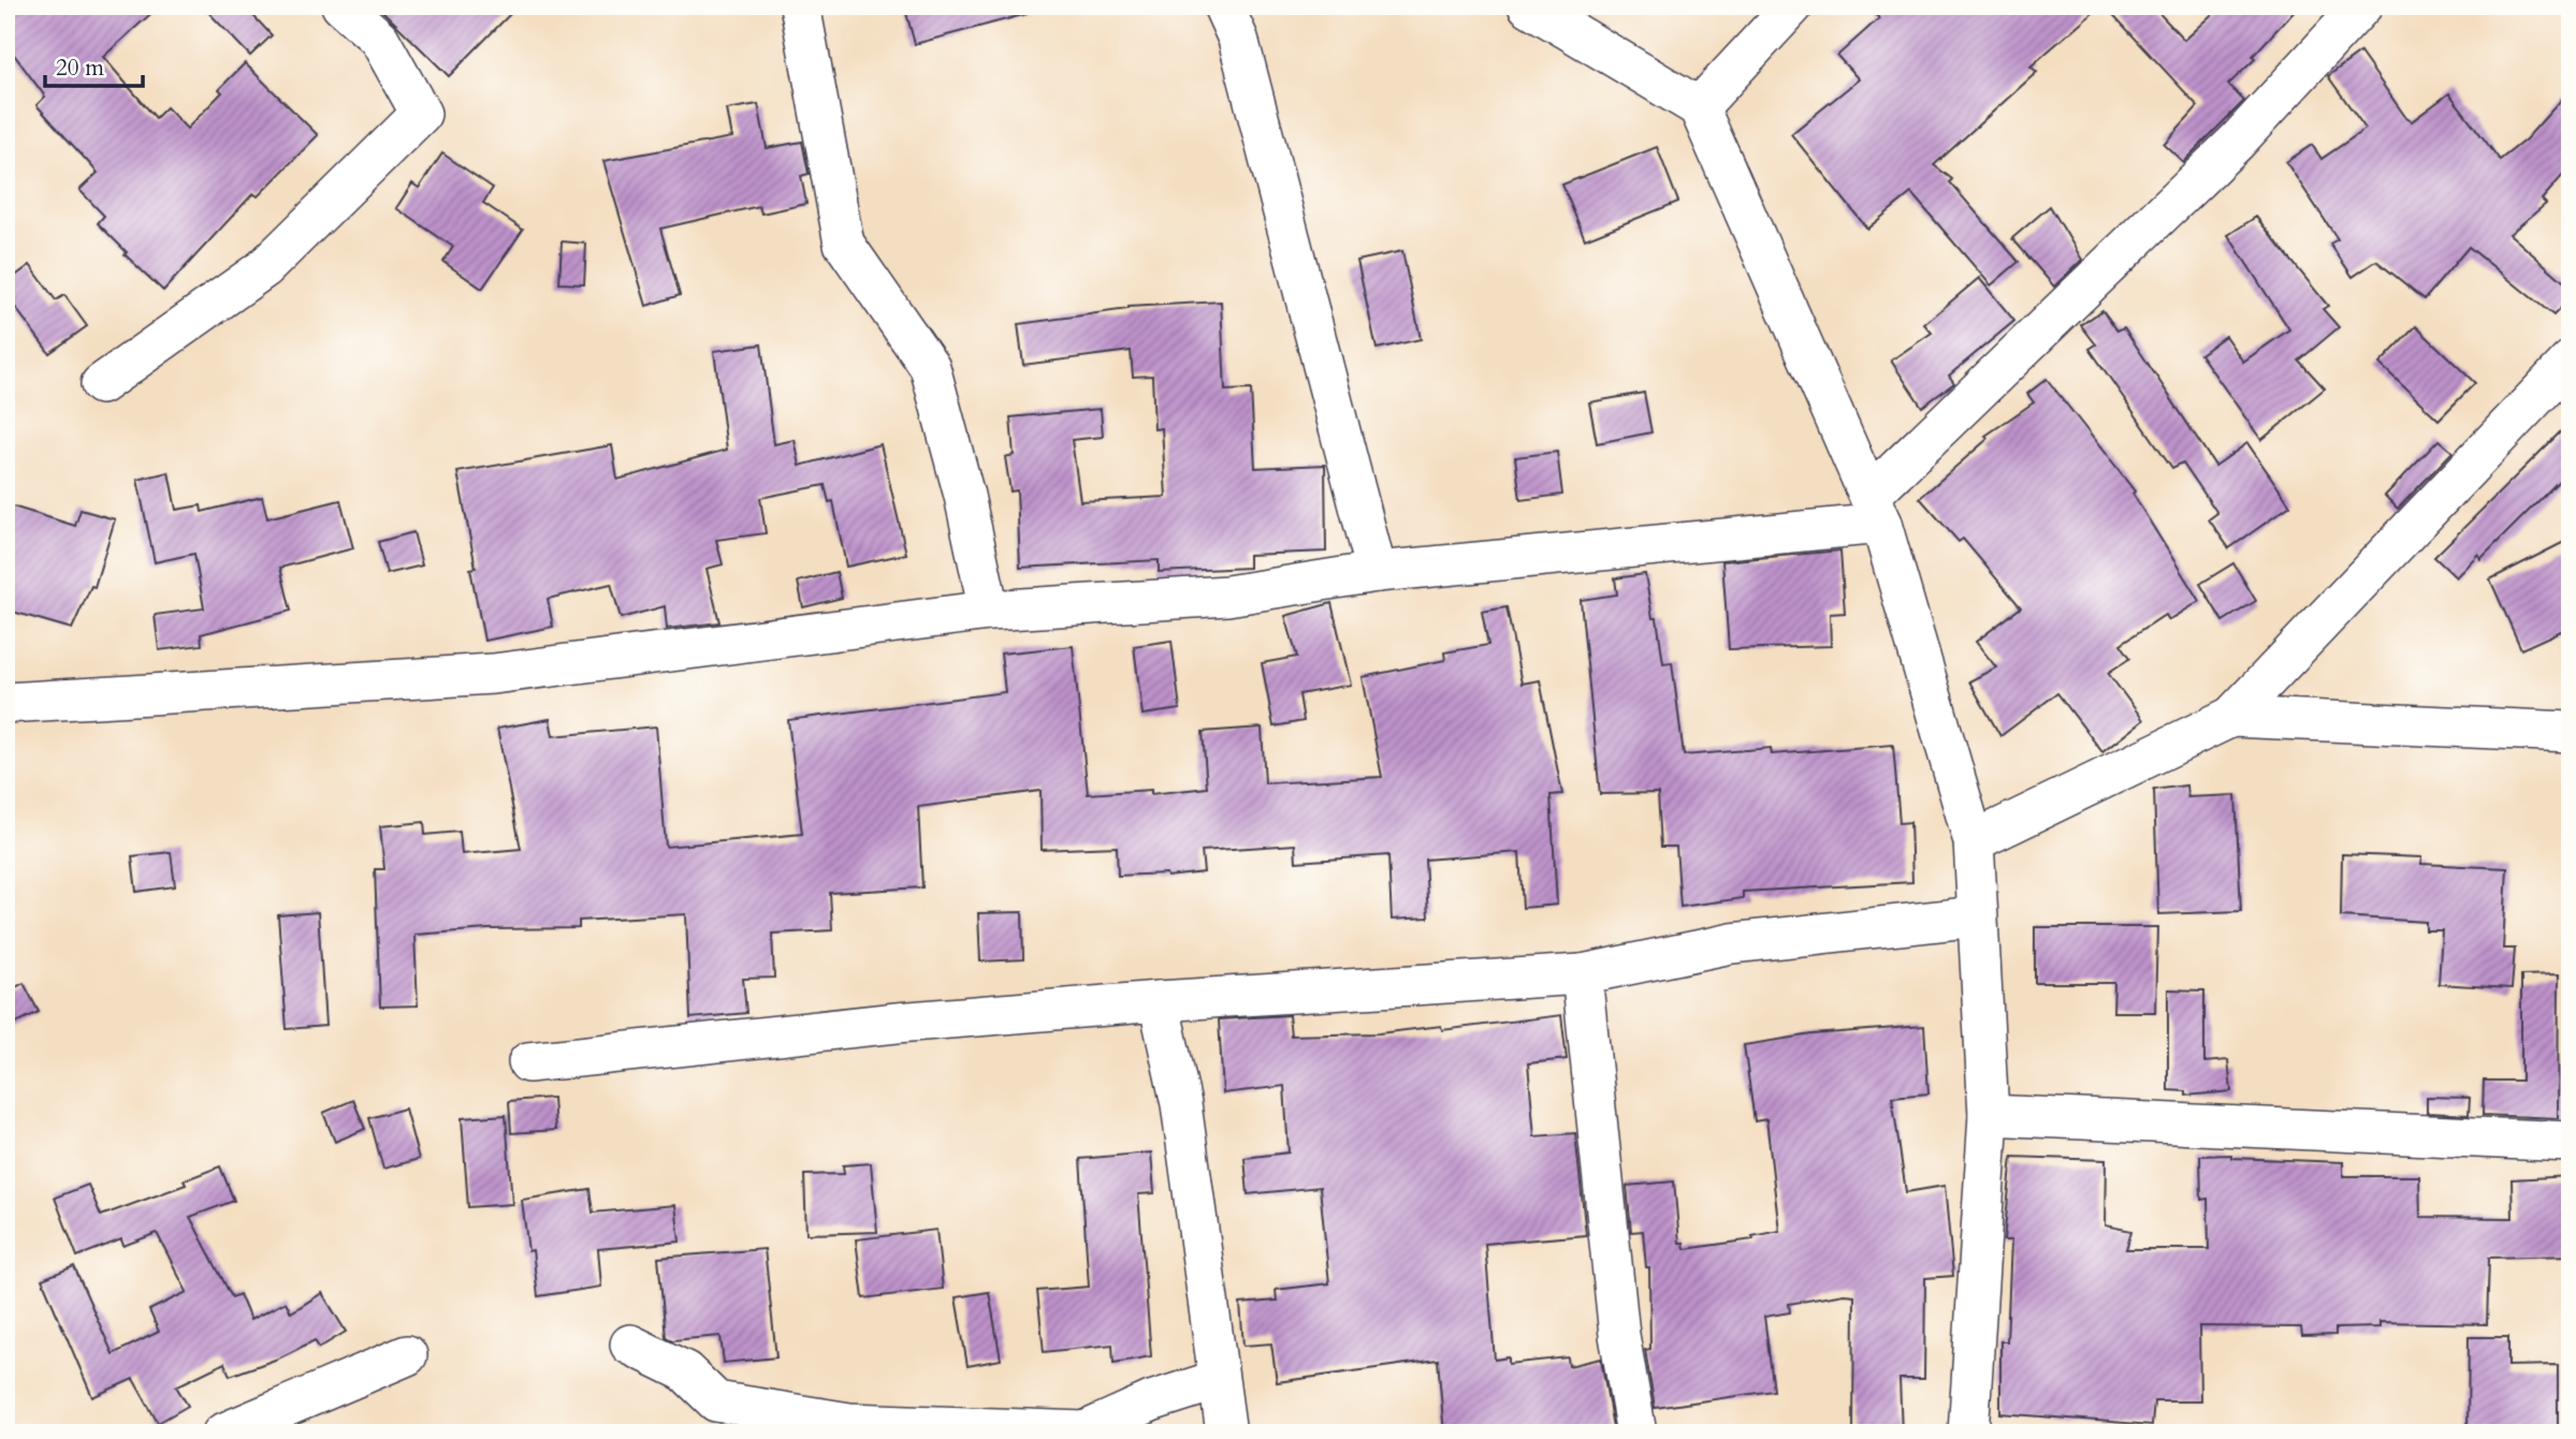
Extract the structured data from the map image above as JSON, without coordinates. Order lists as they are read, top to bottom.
{
  "scale_bar": "20 m"
}
